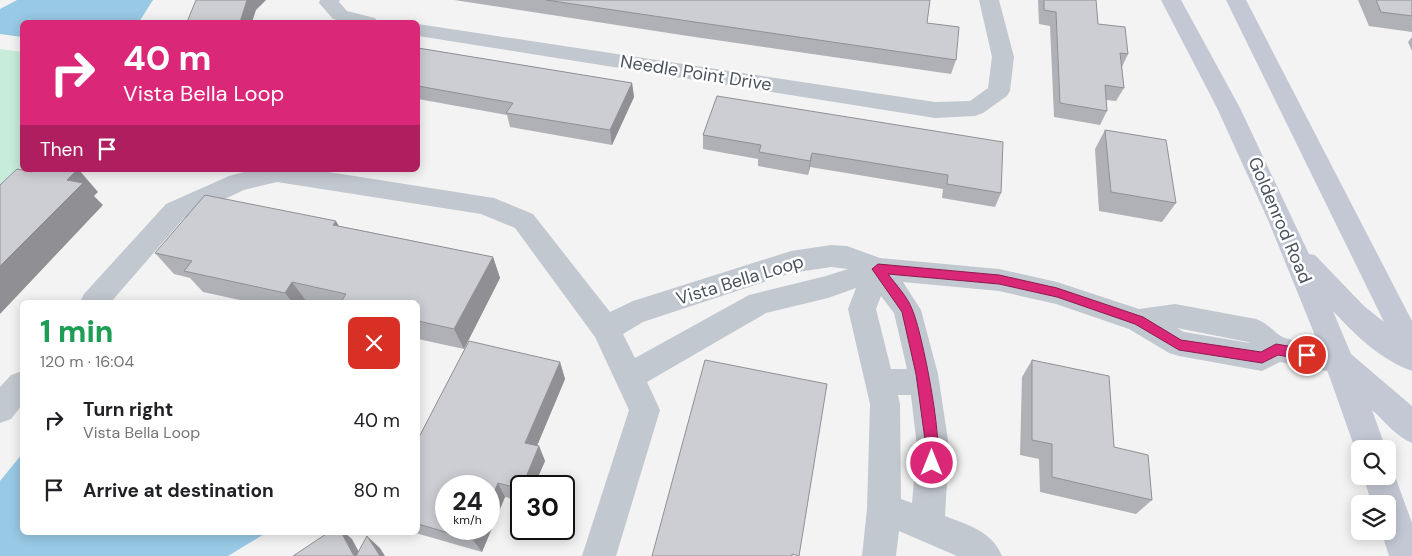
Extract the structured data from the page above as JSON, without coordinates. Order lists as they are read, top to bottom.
{
  "streets": {
    "main road": ["Goldenrod Road"],
    "street": ["Needle Point Drive", "Vista Bella Loop"]
  },
  "crossings": [
    ["Goldenrod Road", "Vista Bella Loop"]
  ],
  "page": {
    "turn": ["40 m", "Vista Bella Loop"],
    "then": "Then",
    "heading": ["1 min", "120 m · 16:04"],
    "list": [
      {
        "name": "Turn right",
        "note": "Vista Bella Loop",
        "value": "40 m"
      },
      {
        "name": "Arrive at destination",
        "value": "80 m"
      }
    ],
    "speed": "24 km/h",
    "limit": "30"
  }
}
